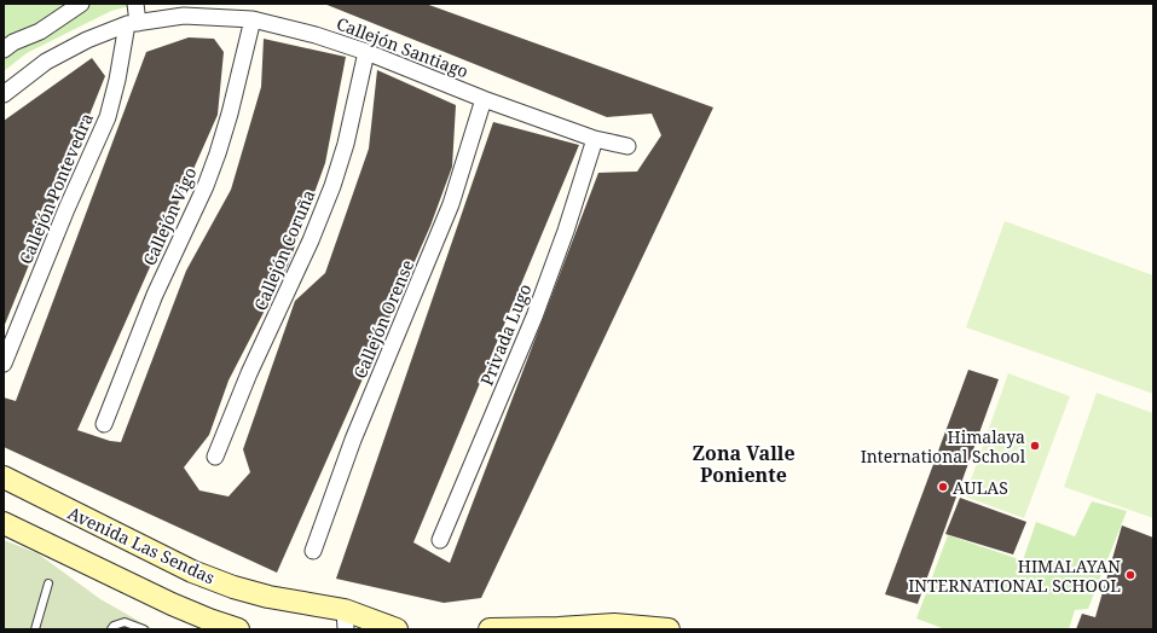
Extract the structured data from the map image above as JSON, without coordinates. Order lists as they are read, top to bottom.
{
  "streets": {
    "street": [
      "Callejón Santiago",
      "Callejón Pontevedra",
      "Callejón Vigo",
      "Callejón Coruña",
      "Callejón Orense",
      "Privada Lugo",
      "Avenida Las Sendas"
    ]
  },
  "crossings": [
    ["Callejón Santiago", "Callejón Pontevedra"],
    ["Callejón Santiago", "Callejón Vigo"],
    ["Callejón Santiago", "Callejón Coruña"],
    ["Callejón Santiago", "Callejón Orense"],
    ["Callejón Santiago", "Privada Lugo"]
  ],
  "districts": ["Zona Valle Poniente"],
  "places": ["Himalaya International School", "AULAS", "HIMALAYAN INTERNATIONAL SCHOOL"]
}
